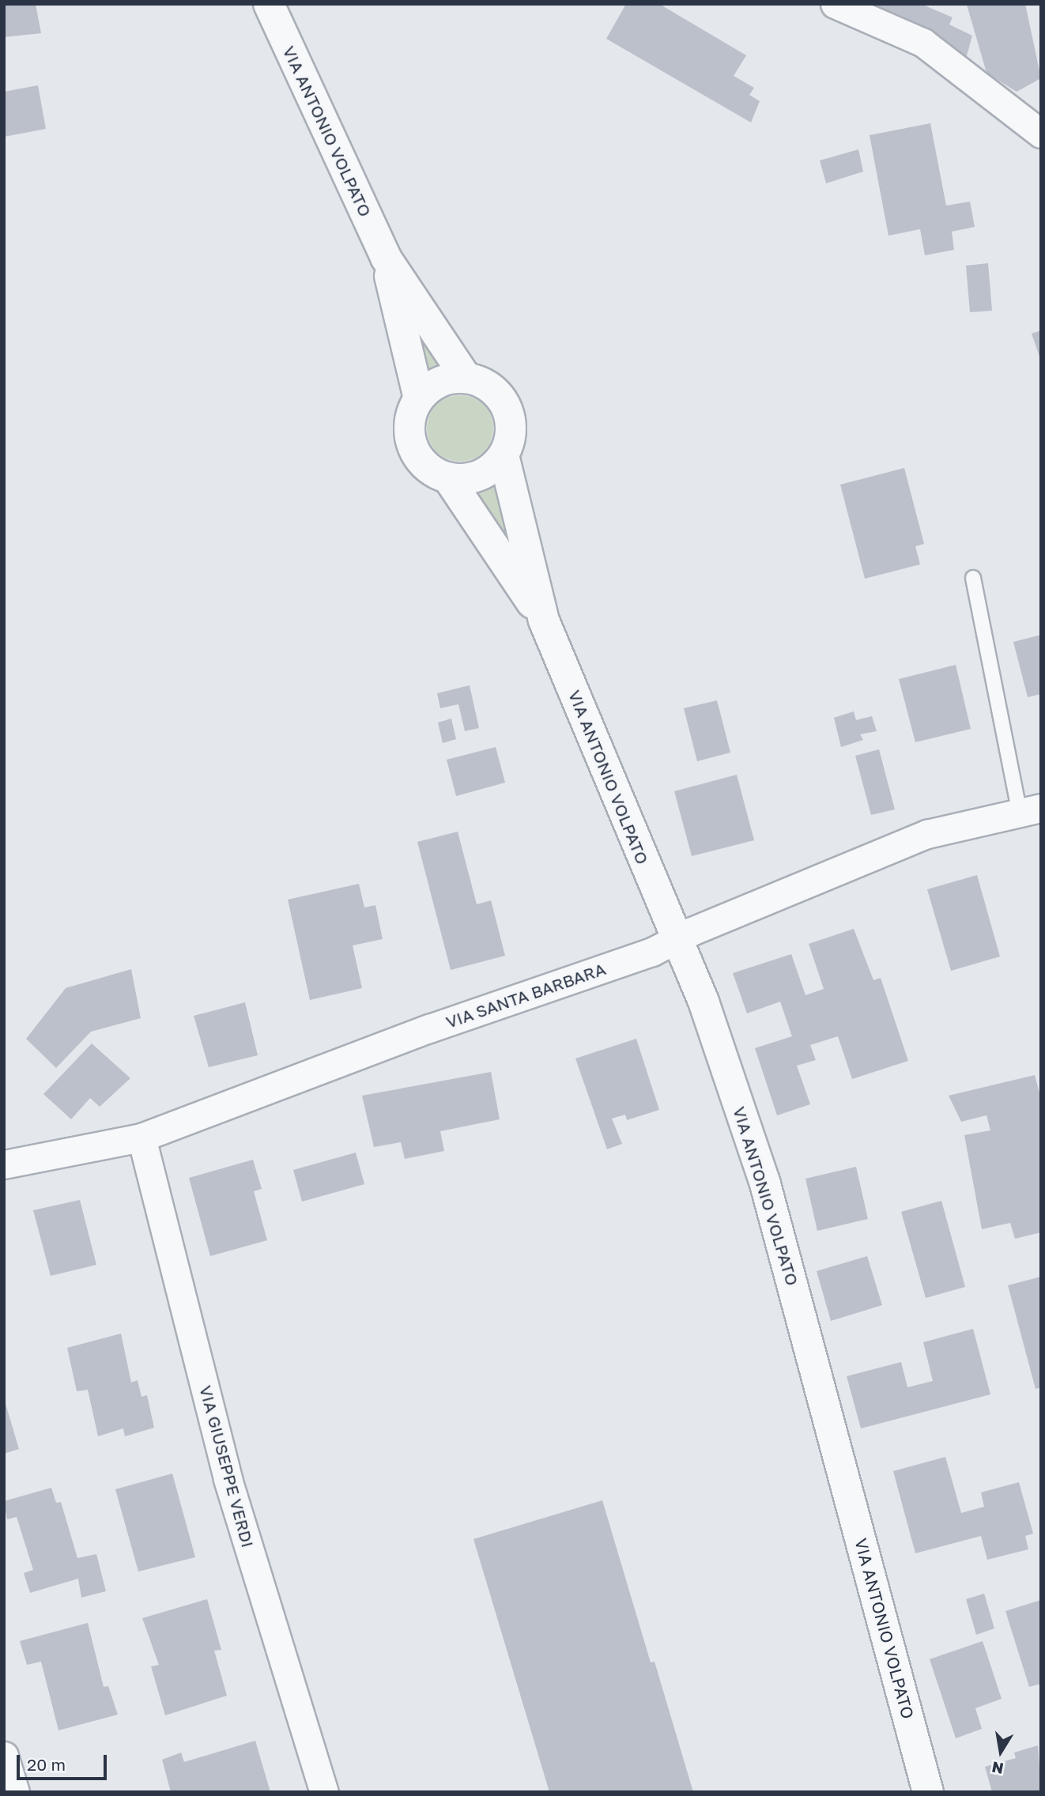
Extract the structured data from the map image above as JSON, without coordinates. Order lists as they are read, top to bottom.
{
  "streets": {
    "street": ["VIA ANTONIO VOLPATO", "VIA SANTA BARBARA", "VIA GIUSEPPE VERDI"]
  },
  "crossings": [
    ["VIA ANTONIO VOLPATO", "VIA SANTA BARBARA"],
    ["VIA SANTA BARBARA", "VIA GIUSEPPE VERDI"]
  ],
  "scale_bar": "20 m",
  "north": "bottom"
}
